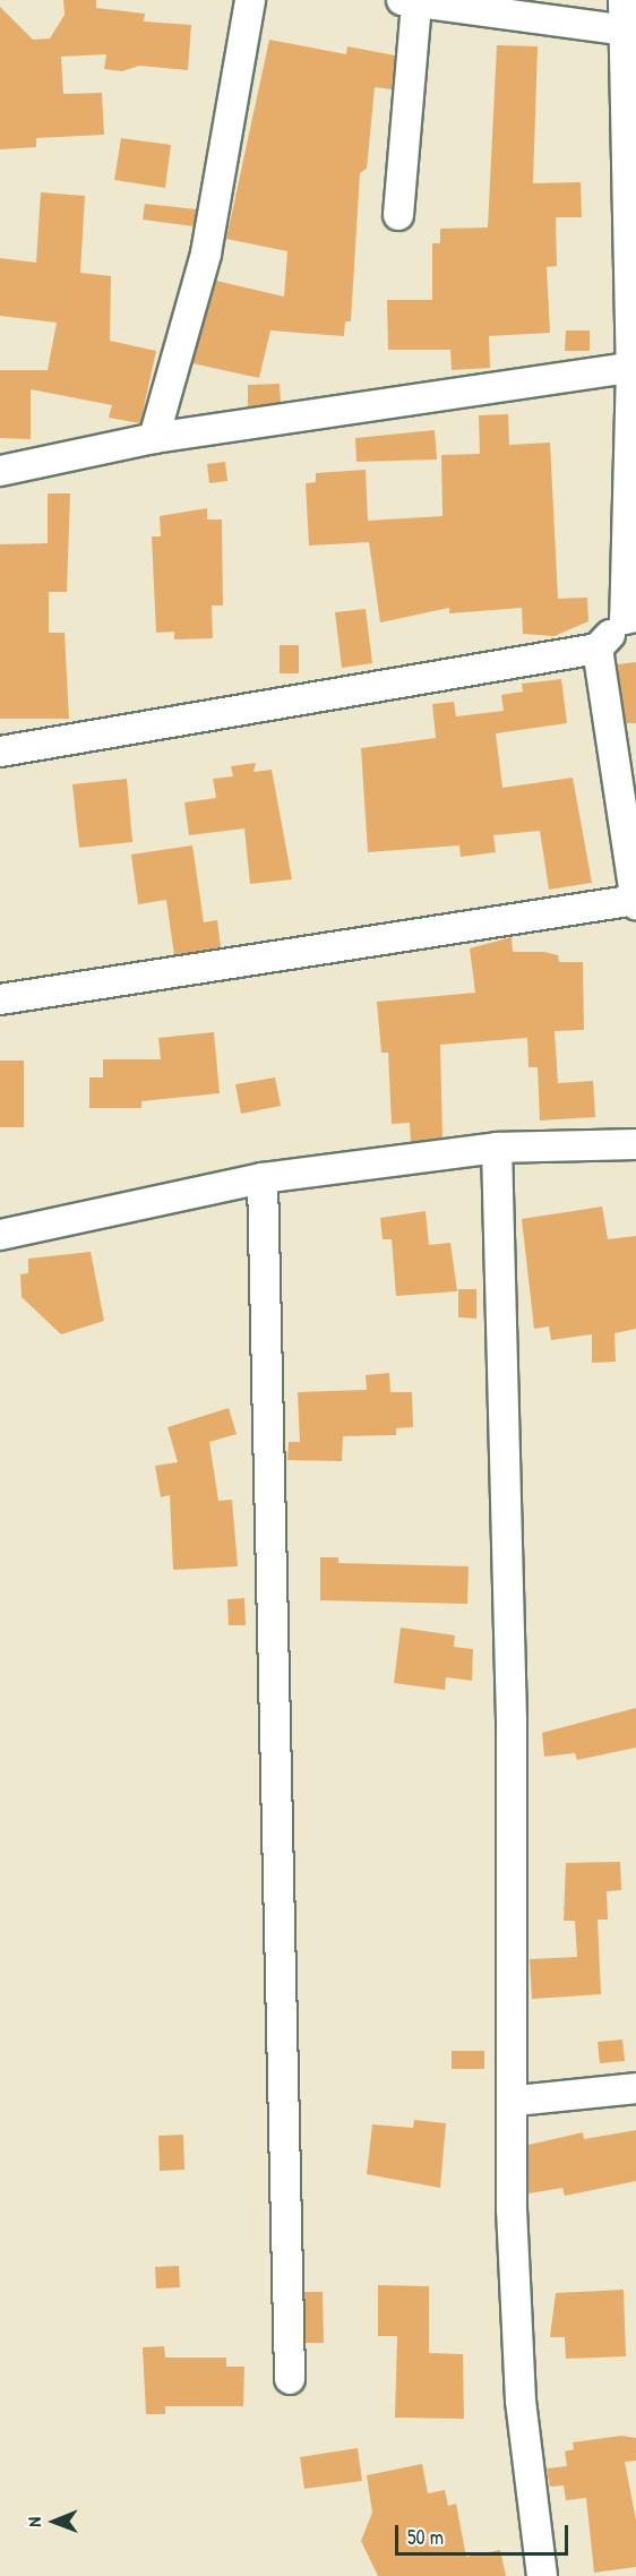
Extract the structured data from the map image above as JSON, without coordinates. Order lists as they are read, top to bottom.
{
  "scale_bar": "50 m",
  "north": "left"
}
